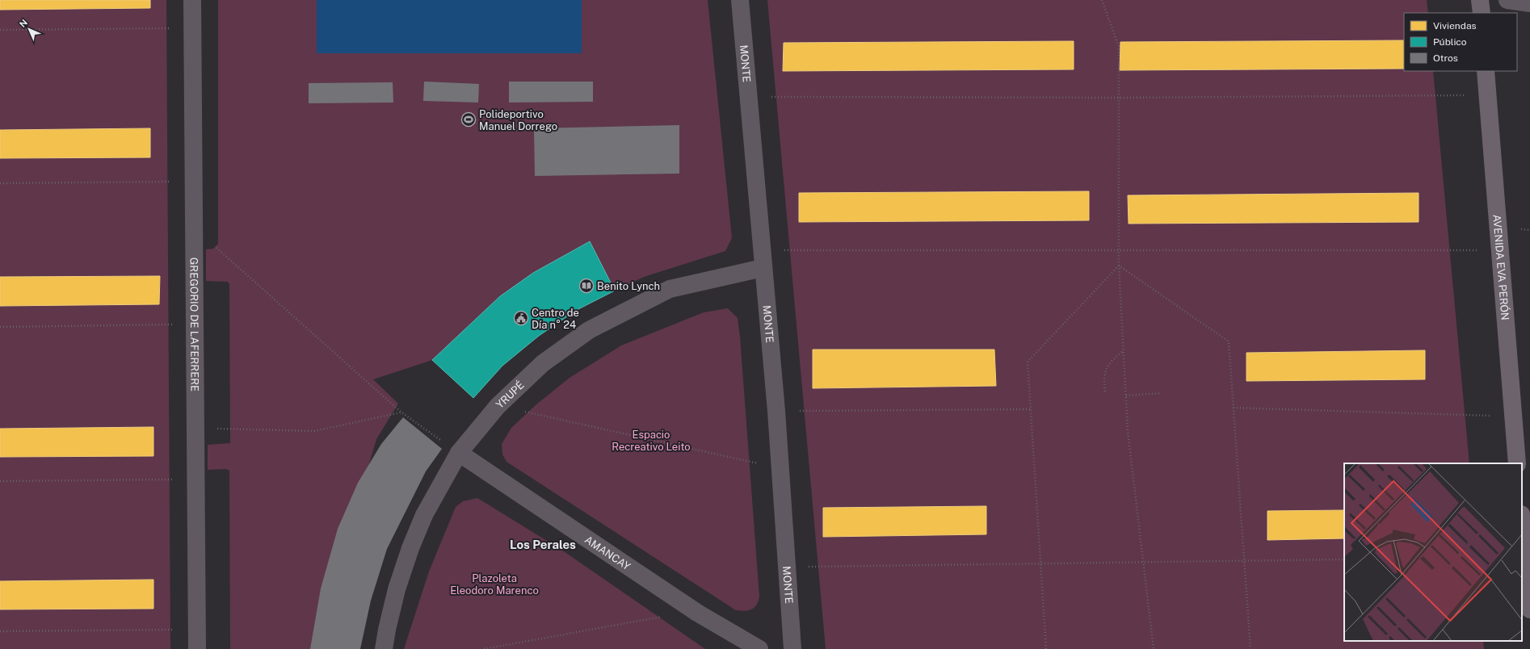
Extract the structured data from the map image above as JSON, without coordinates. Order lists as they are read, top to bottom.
{
  "streets": {
    "main road": ["AVENIDA EVA PERÓN"],
    "street": [
      "MONTE",
      "GREGORIO DE LAFERRERE",
      "YRUPÉ",
      "AMANCAY"
    ]
  },
  "crossings": [
    ["MONTE", "YRUPÉ"],
    ["YRUPÉ", "AMANCAY"]
  ],
  "districts": ["Los Perales"],
  "parks": ["Espacio Recreativo Leito", "Plazoleta Eleodoro Marenco"],
  "places": {
    "sports": ["Polideportivo Manuel Dorrego"],
    "library": ["Benito Lynch"],
    "public building": ["Centro de Día n° 24"]
  },
  "legend": ["Viviendas", "Público", "Otros"],
  "north": "top left"
}
